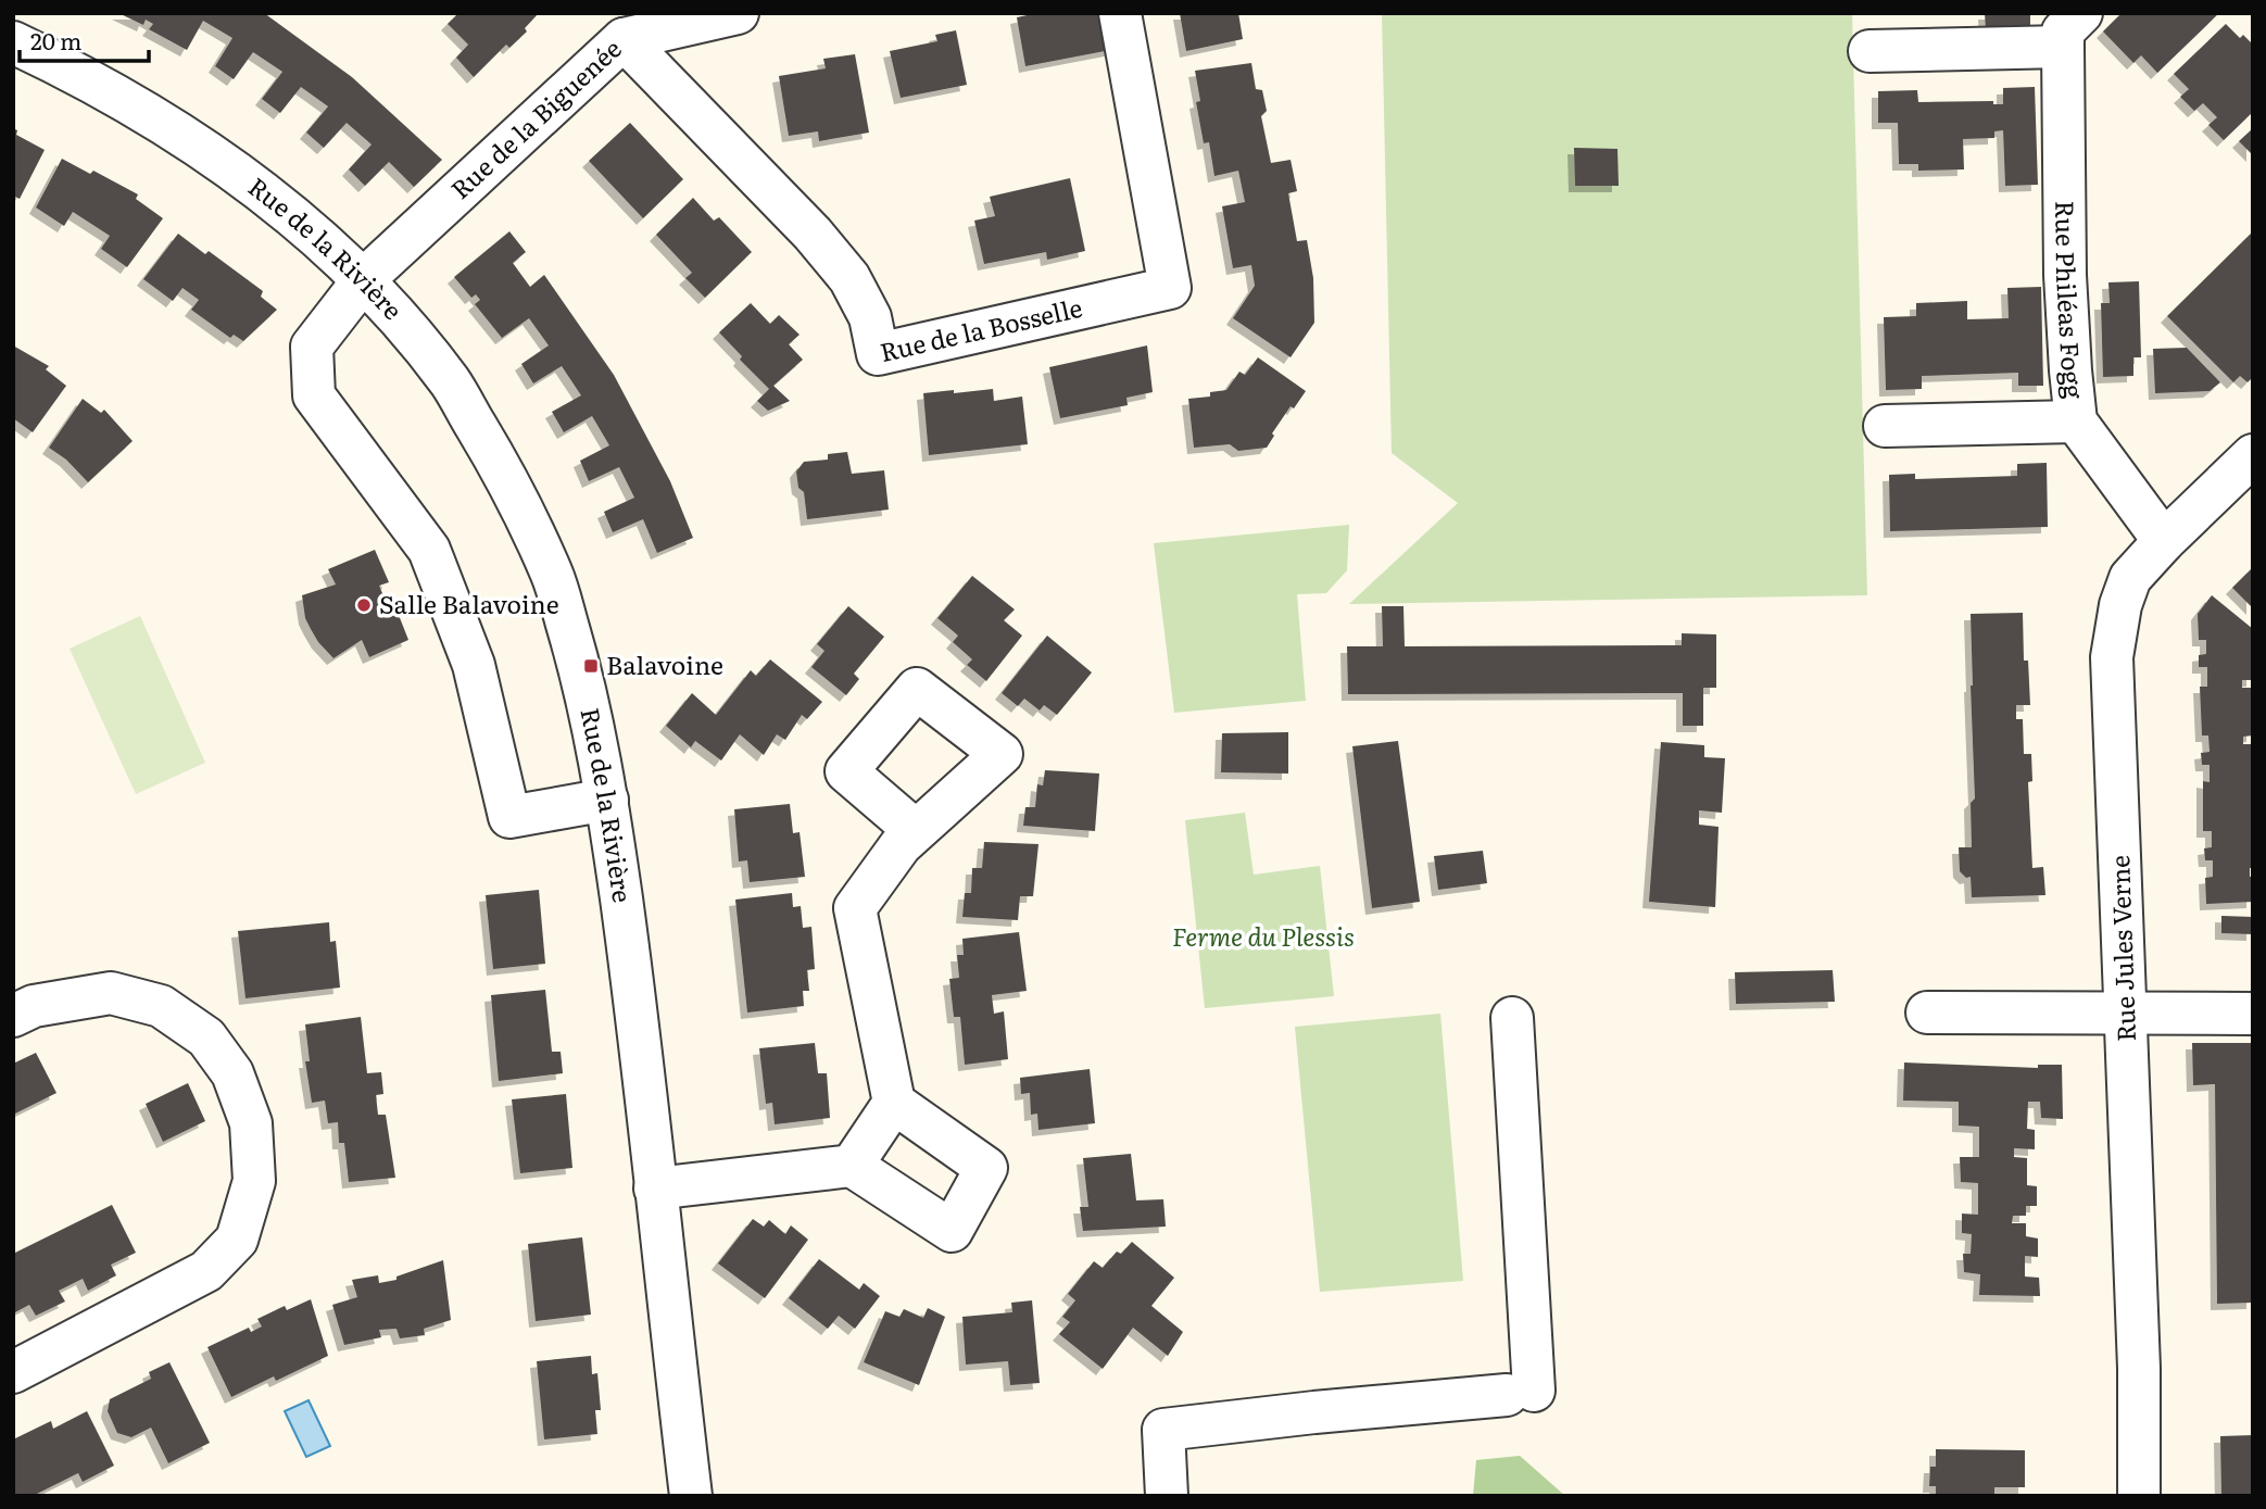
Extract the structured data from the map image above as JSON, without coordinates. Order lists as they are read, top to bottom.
{
  "streets": {
    "street": [
      "Rue de la Biguenée",
      "Rue de la Rivière",
      "Rue Philéas Fogg",
      "Rue de la Bosselle",
      "Rue Jules Verne"
    ]
  },
  "crossings": [
    ["Rue de la Biguenée", "Rue de la Rivière"],
    ["Rue de la Biguenée", "Rue de la Bosselle"],
    ["Rue Philéas Fogg", "Rue Jules Verne"]
  ],
  "parks": ["Ferme du Plessis"],
  "places": {
    "other": ["Salle Balavoine"],
    "transit": ["Balavoine"]
  },
  "scale_bar": "20 m"
}
